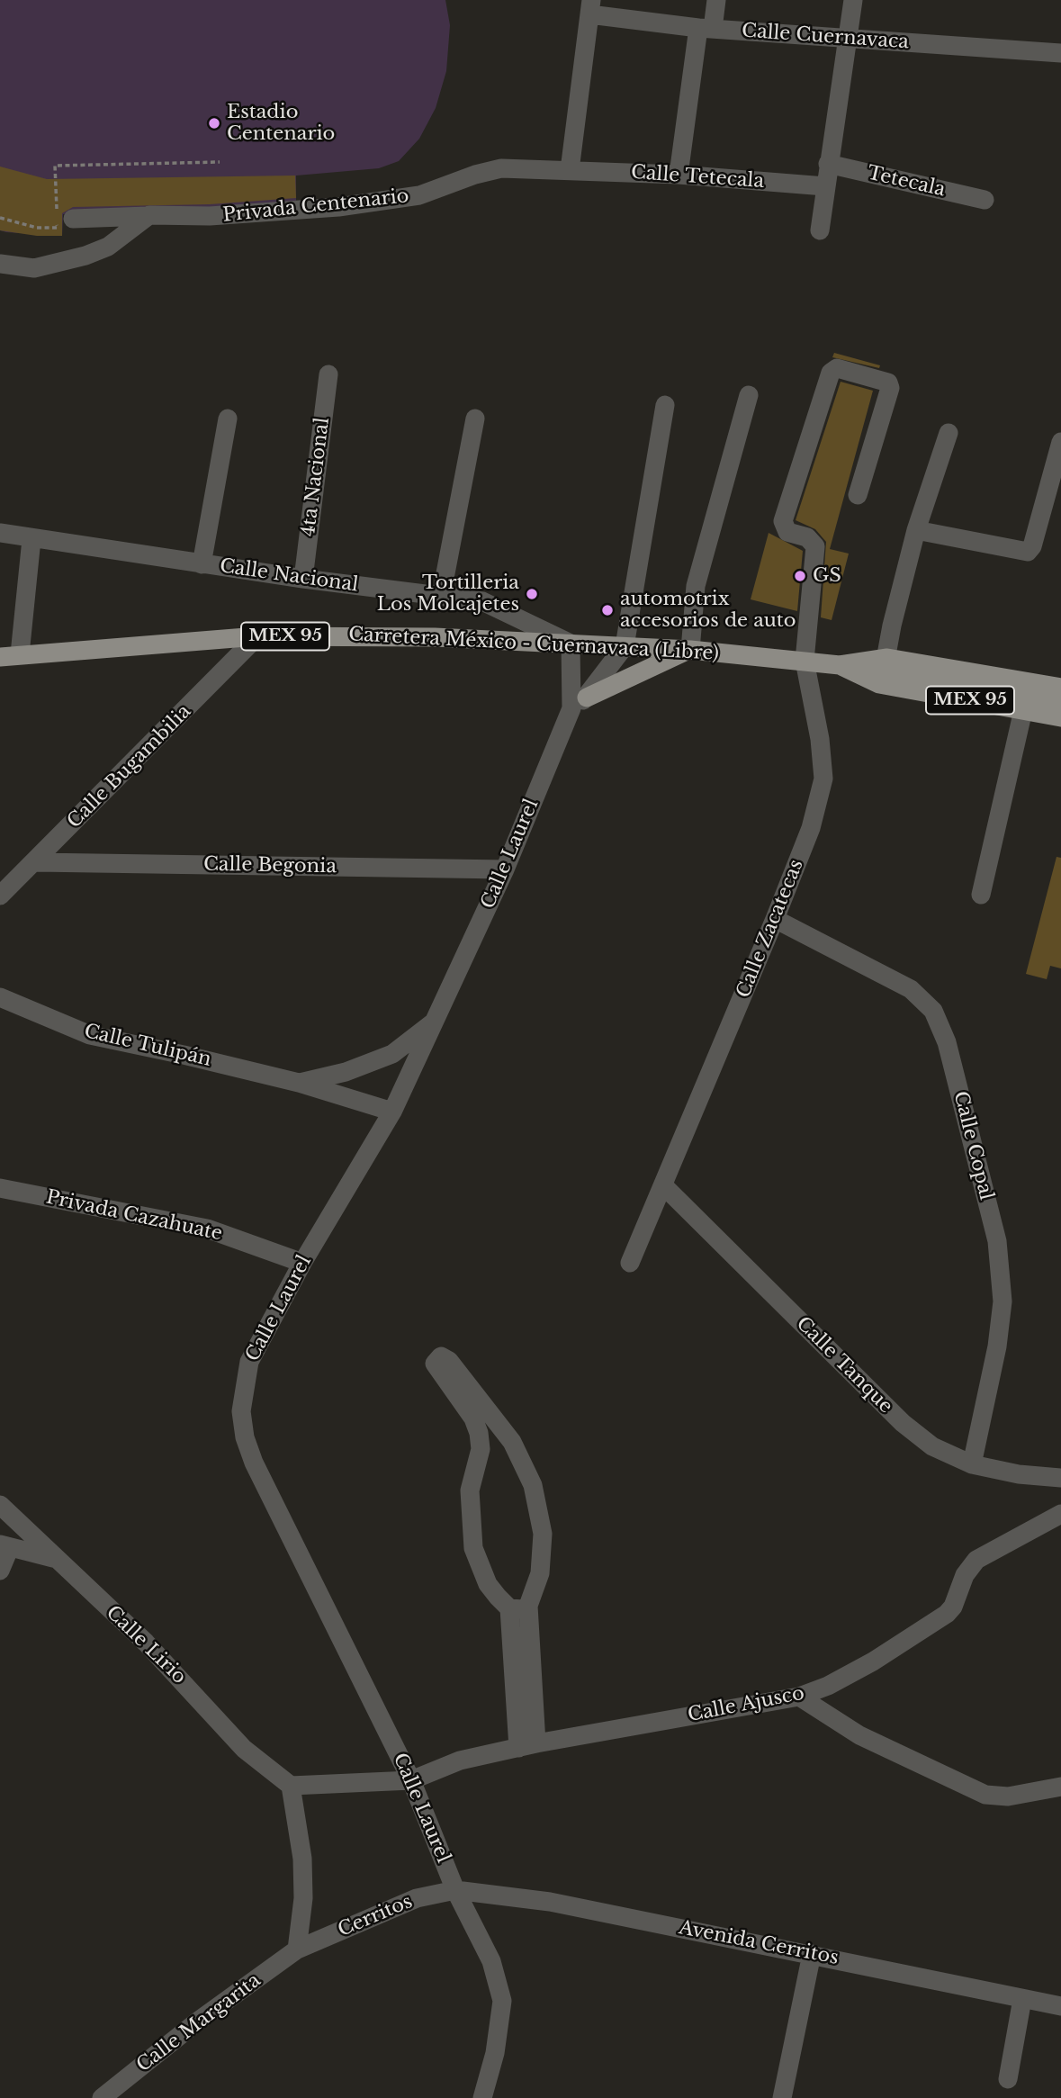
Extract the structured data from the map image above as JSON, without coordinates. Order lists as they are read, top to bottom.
{
  "streets": {
    "main road": ["MEX 95", "Carretera México - Cuernavaca (Libre)"],
    "street": [
      "Calle Cuernavaca",
      "Calle Tetecala",
      "Tetecala",
      "Privada Centenario",
      "4ta Nacional",
      "Calle Nacional",
      "Calle Bugambilia",
      "Calle Laurel",
      "Calle Begonia",
      "Calle Zacatecas",
      "Calle Tulipán",
      "Calle Copal",
      "Privada Cazahuate",
      "Calle Tanque",
      "Calle Lirio",
      "Calle Ajusco",
      "Cerritos",
      "Avenida Cerritos",
      "Calle Margarita"
    ]
  },
  "crossings": [
    ["Calle Tetecala", "Privada Centenario"],
    ["4ta Nacional", "Calle Nacional"],
    ["Calle Nacional", "Carretera México - Cuernavaca (Libre)"],
    ["Calle Nacional", "Calle Laurel"],
    ["Carretera México - Cuernavaca (Libre)", "Calle Bugambilia"],
    ["Carretera México - Cuernavaca (Libre)", "Calle Laurel"],
    ["Carretera México - Cuernavaca (Libre)", "Calle Zacatecas"],
    ["Calle Bugambilia", "Calle Begonia"],
    ["Calle Laurel", "Calle Begonia"],
    ["Calle Laurel", "Calle Tulipán"],
    ["Calle Laurel", "Privada Cazahuate"],
    ["Calle Laurel", "Calle Ajusco"],
    ["Calle Laurel", "Cerritos"],
    ["Calle Laurel", "Avenida Cerritos"],
    ["Calle Zacatecas", "Calle Copal"],
    ["Calle Zacatecas", "Calle Tanque"],
    ["Calle Copal", "Calle Tanque"],
    ["Calle Lirio", "Calle Ajusco"],
    ["Cerritos", "Avenida Cerritos"],
    ["Cerritos", "Calle Margarita"]
  ],
  "places": [
    "Estadio Centenario",
    "GS",
    "Tortilleria Los Molcajetes",
    "automotrix accesorios de auto"
  ]
}
